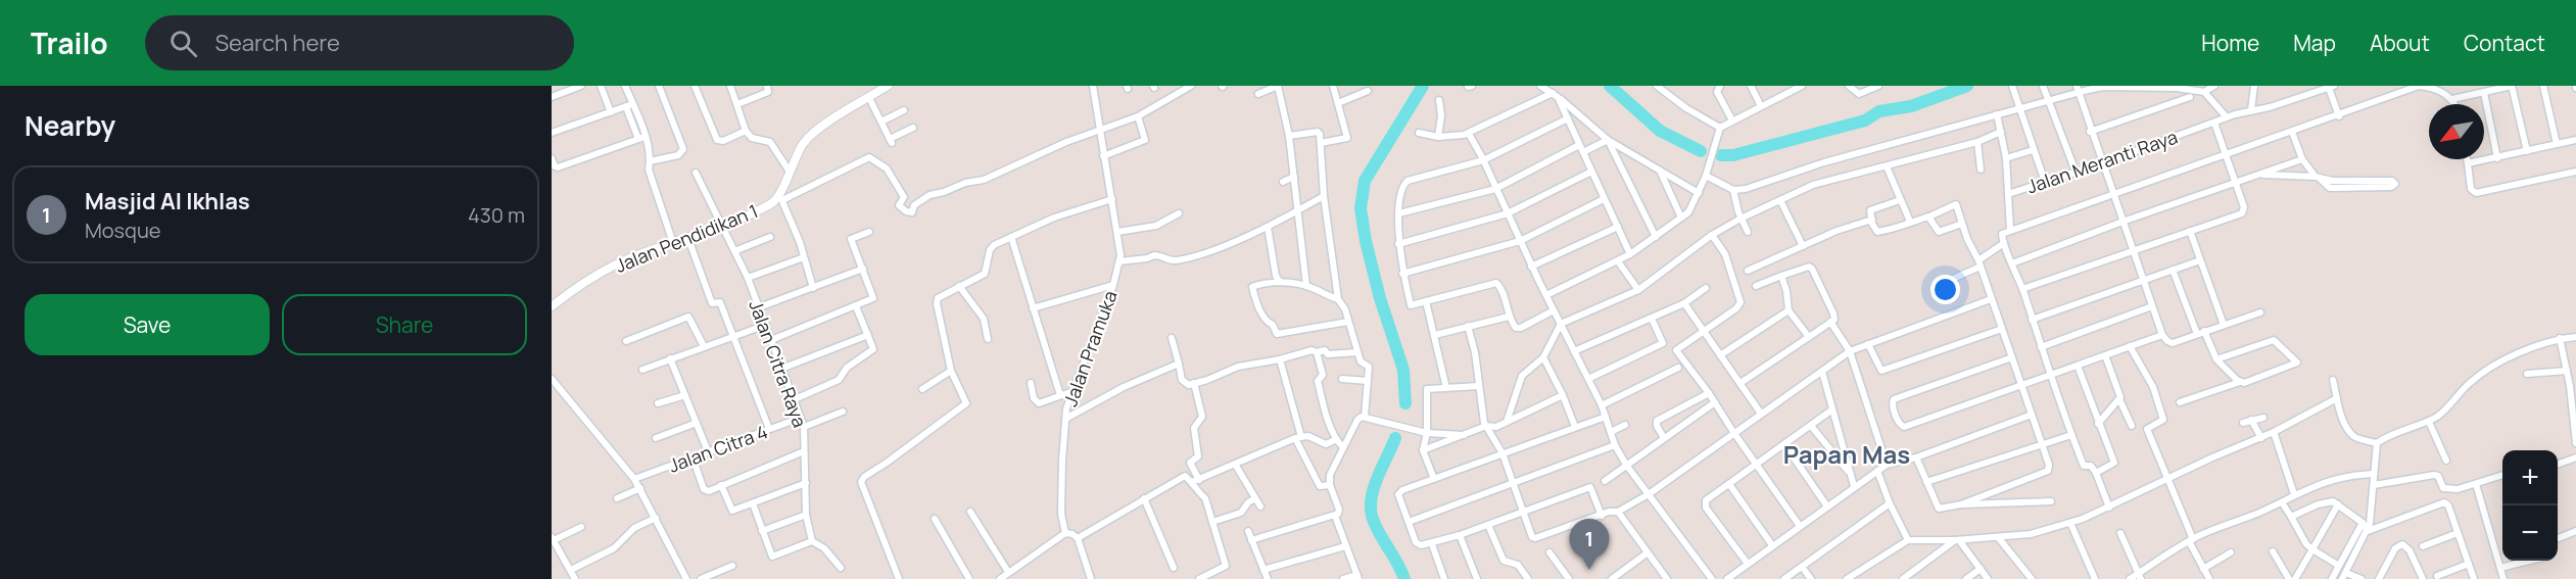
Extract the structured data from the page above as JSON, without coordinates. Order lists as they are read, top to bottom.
{
  "streets": {
    "street": [
      "Jalan Meranti Raya",
      "Jalan Pendidikan 1",
      "Jalan Pramuka",
      "Jalan Citra Raya",
      "Jalan Citra 4"
    ]
  },
  "crossings": [
    ["Jalan Pendidikan 1", "Jalan Citra Raya"],
    ["Jalan Citra Raya", "Jalan Citra 4"]
  ],
  "districts": ["Papan Mas"],
  "north": "bottom left",
  "page": {
    "header": "Trailo",
    "search": "Search here",
    "nav": [
      "Home",
      "Map",
      "About",
      "Contact"
    ],
    "heading": "Nearby",
    "list": [
      {
        "mark": "1",
        "name": "Masjid Al Ikhlas",
        "note": "Mosque",
        "value": "430 m"
      }
    ],
    "buttons": ["Save", "Share"],
    "map_buttons": ["+", "−"],
    "pins": "1"
  }
}
